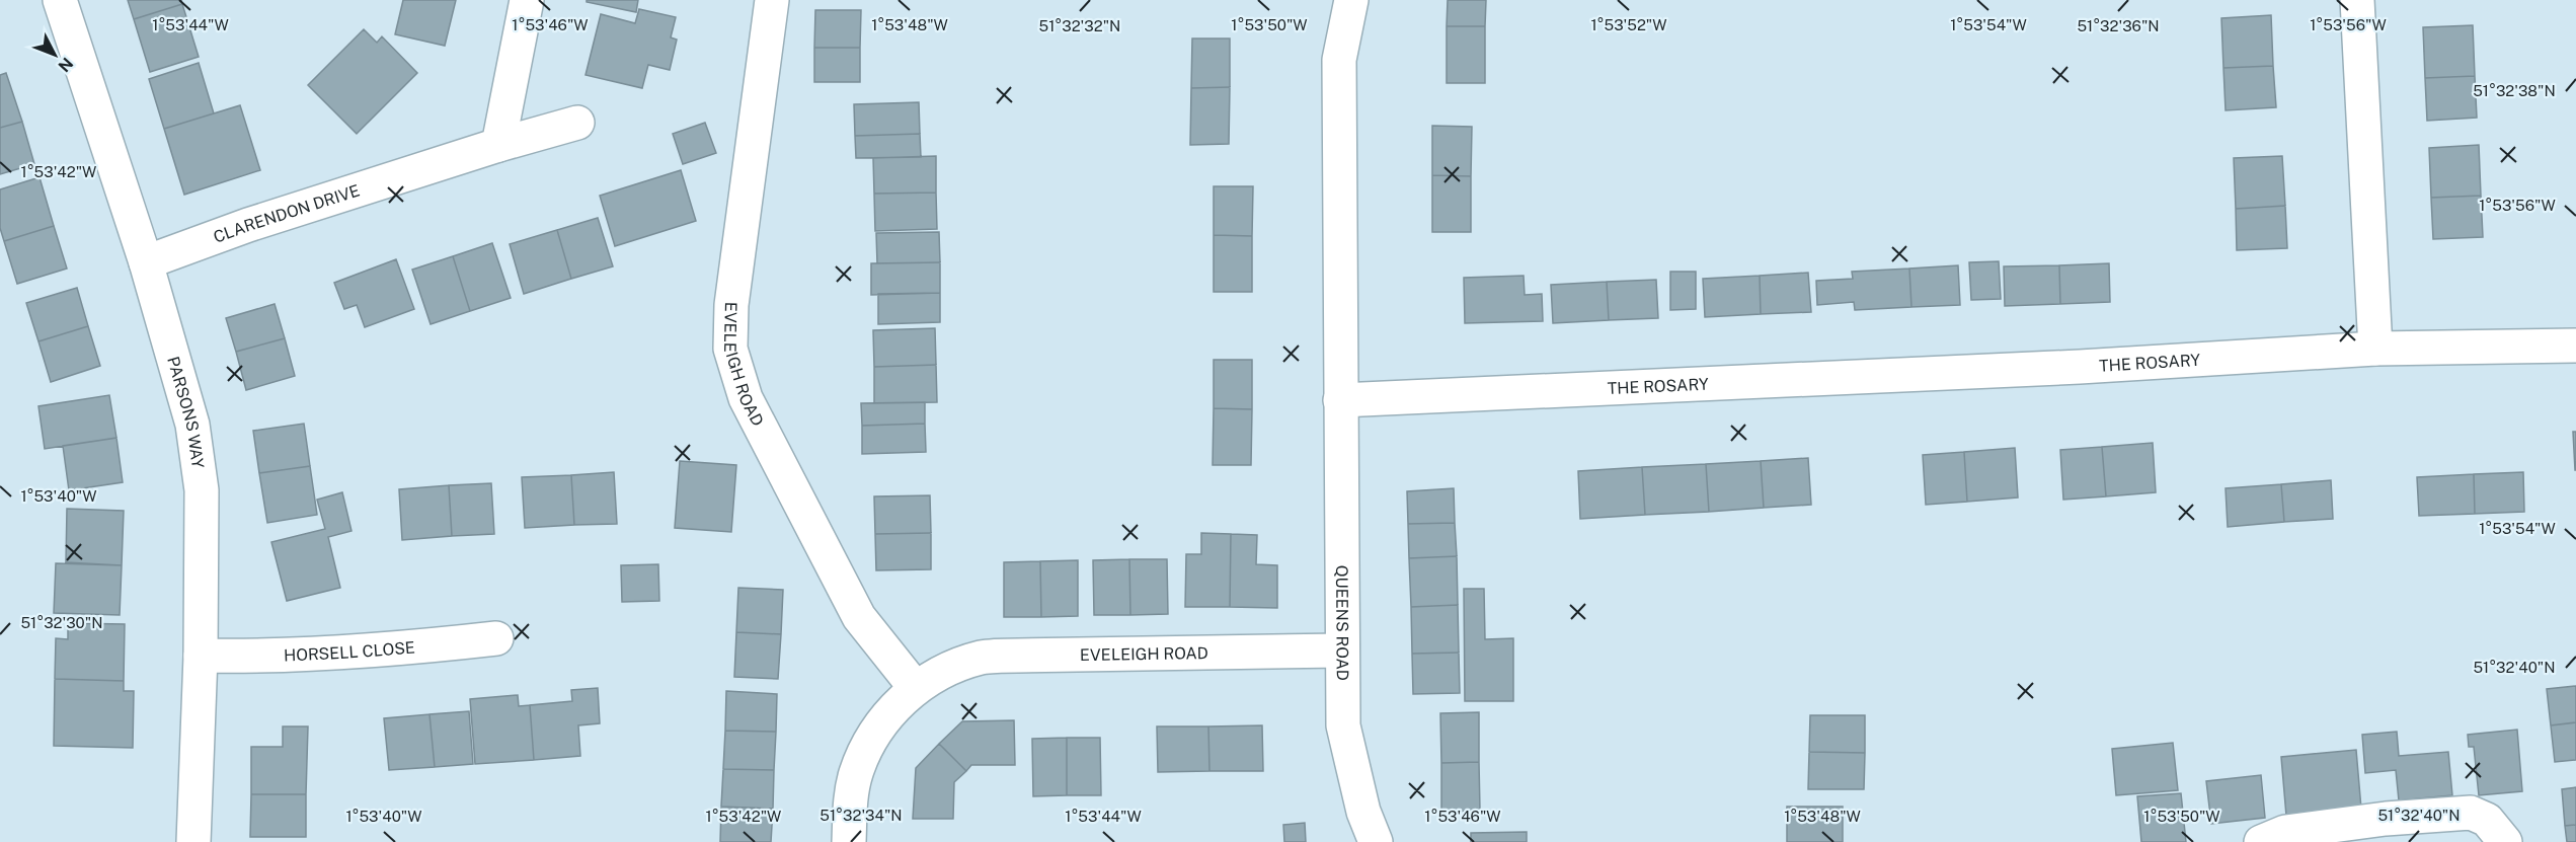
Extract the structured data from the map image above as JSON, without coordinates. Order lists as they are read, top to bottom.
{
  "streets": {
    "street": [
      "CLARENDON DRIVE",
      "THE ROSARY",
      "EVELEIGH ROAD",
      "PARSONS WAY",
      "QUEENS ROAD",
      "HORSELL CLOSE"
    ]
  },
  "crossings": [
    ["CLARENDON DRIVE", "PARSONS WAY"],
    ["THE ROSARY", "QUEENS ROAD"],
    ["EVELEIGH ROAD", "QUEENS ROAD"],
    ["PARSONS WAY", "HORSELL CLOSE"]
  ],
  "north": "bottom right",
  "coordinates": [
    "1°53'56\"W",
    "1°53'44\"W",
    "1°53'46\"W",
    "1°53'48\"W",
    "1°53'50\"W",
    "1°53'52\"W",
    "1°53'54\"W",
    "51°32'32\"N",
    "51°32'36\"N",
    "51°32'38\"N",
    "1°53'42\"W",
    "1°53'40\"W",
    "51°32'30\"N",
    "51°32'40\"N",
    "51°32'34\"N"
  ]
}
